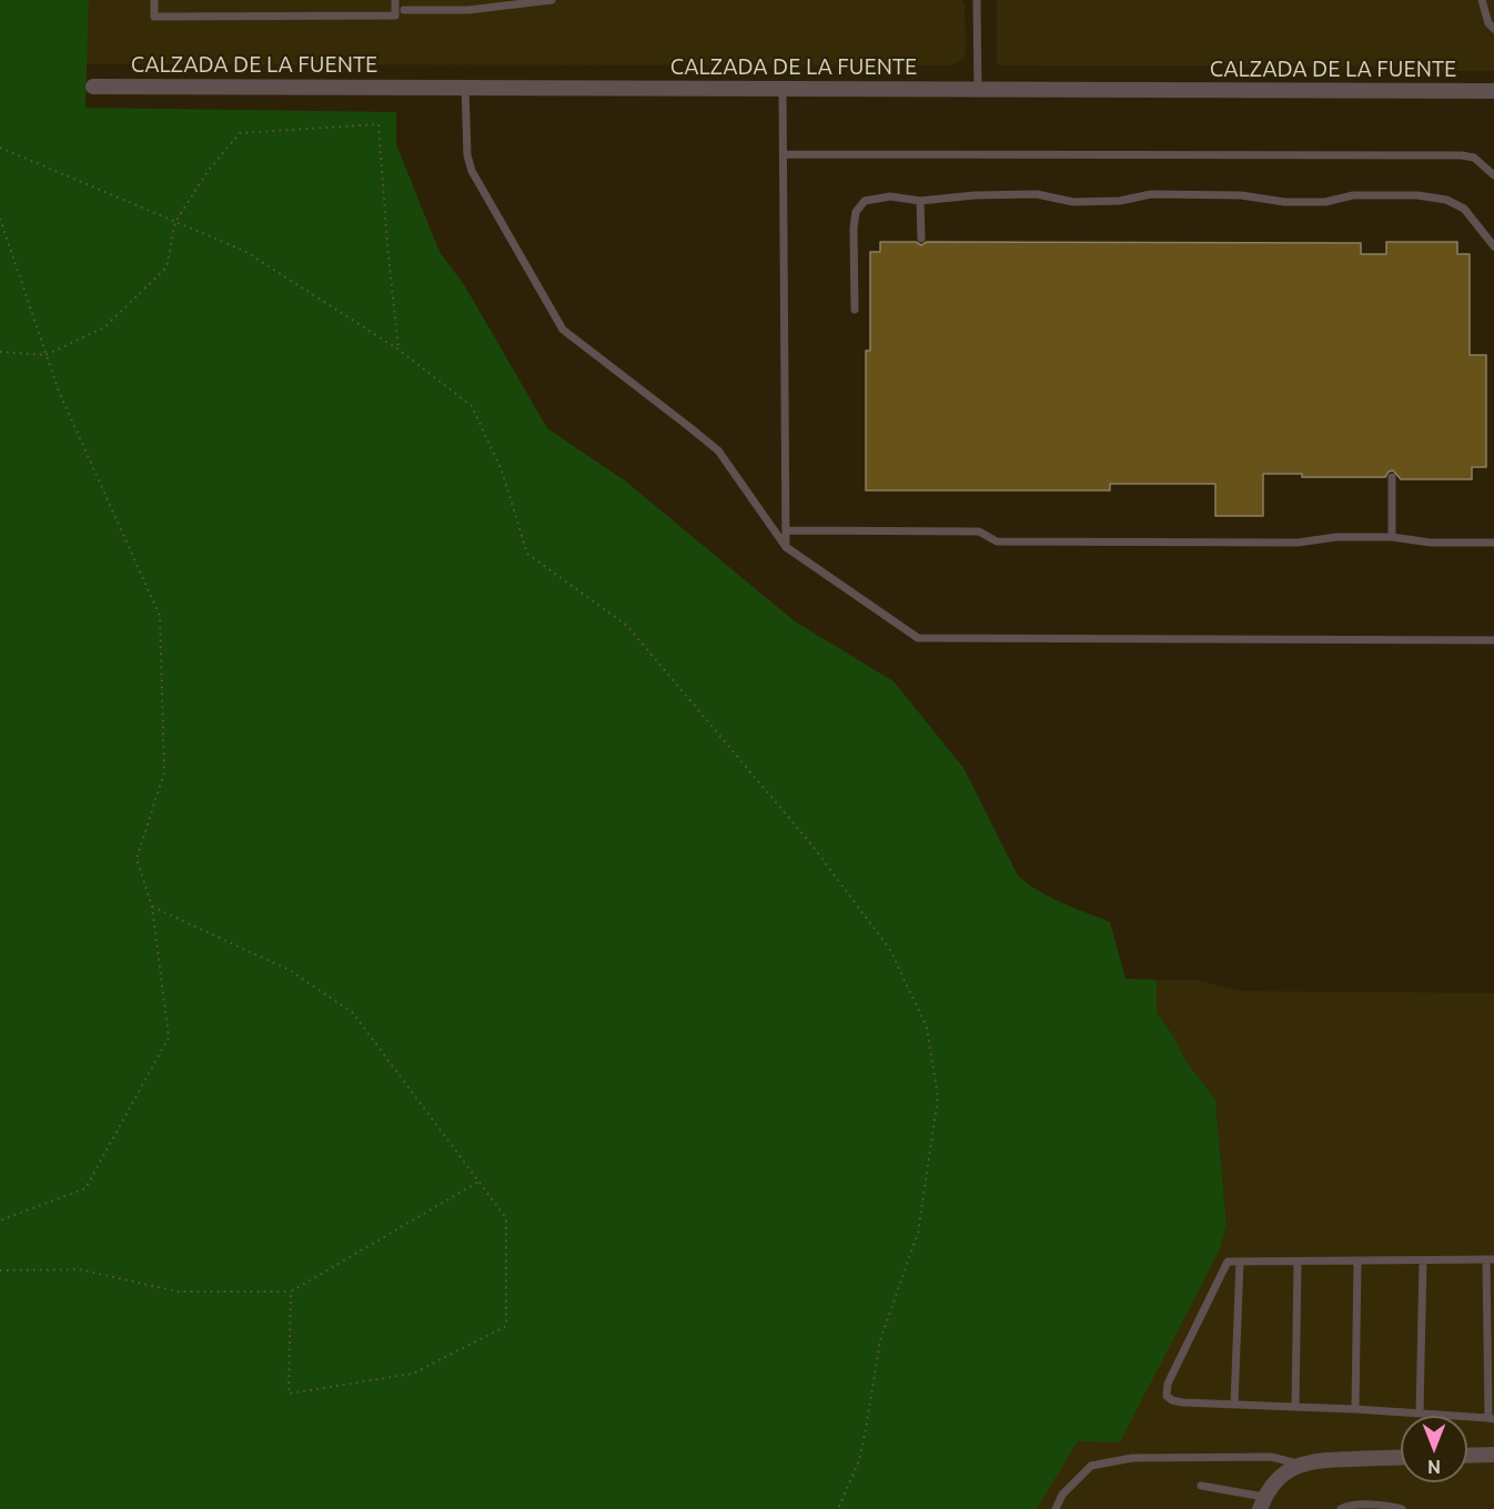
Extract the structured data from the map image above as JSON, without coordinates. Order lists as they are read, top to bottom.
{
  "streets": {
    "street": ["CALZADA DE LA FUENTE"]
  },
  "north": "bottom"
}
